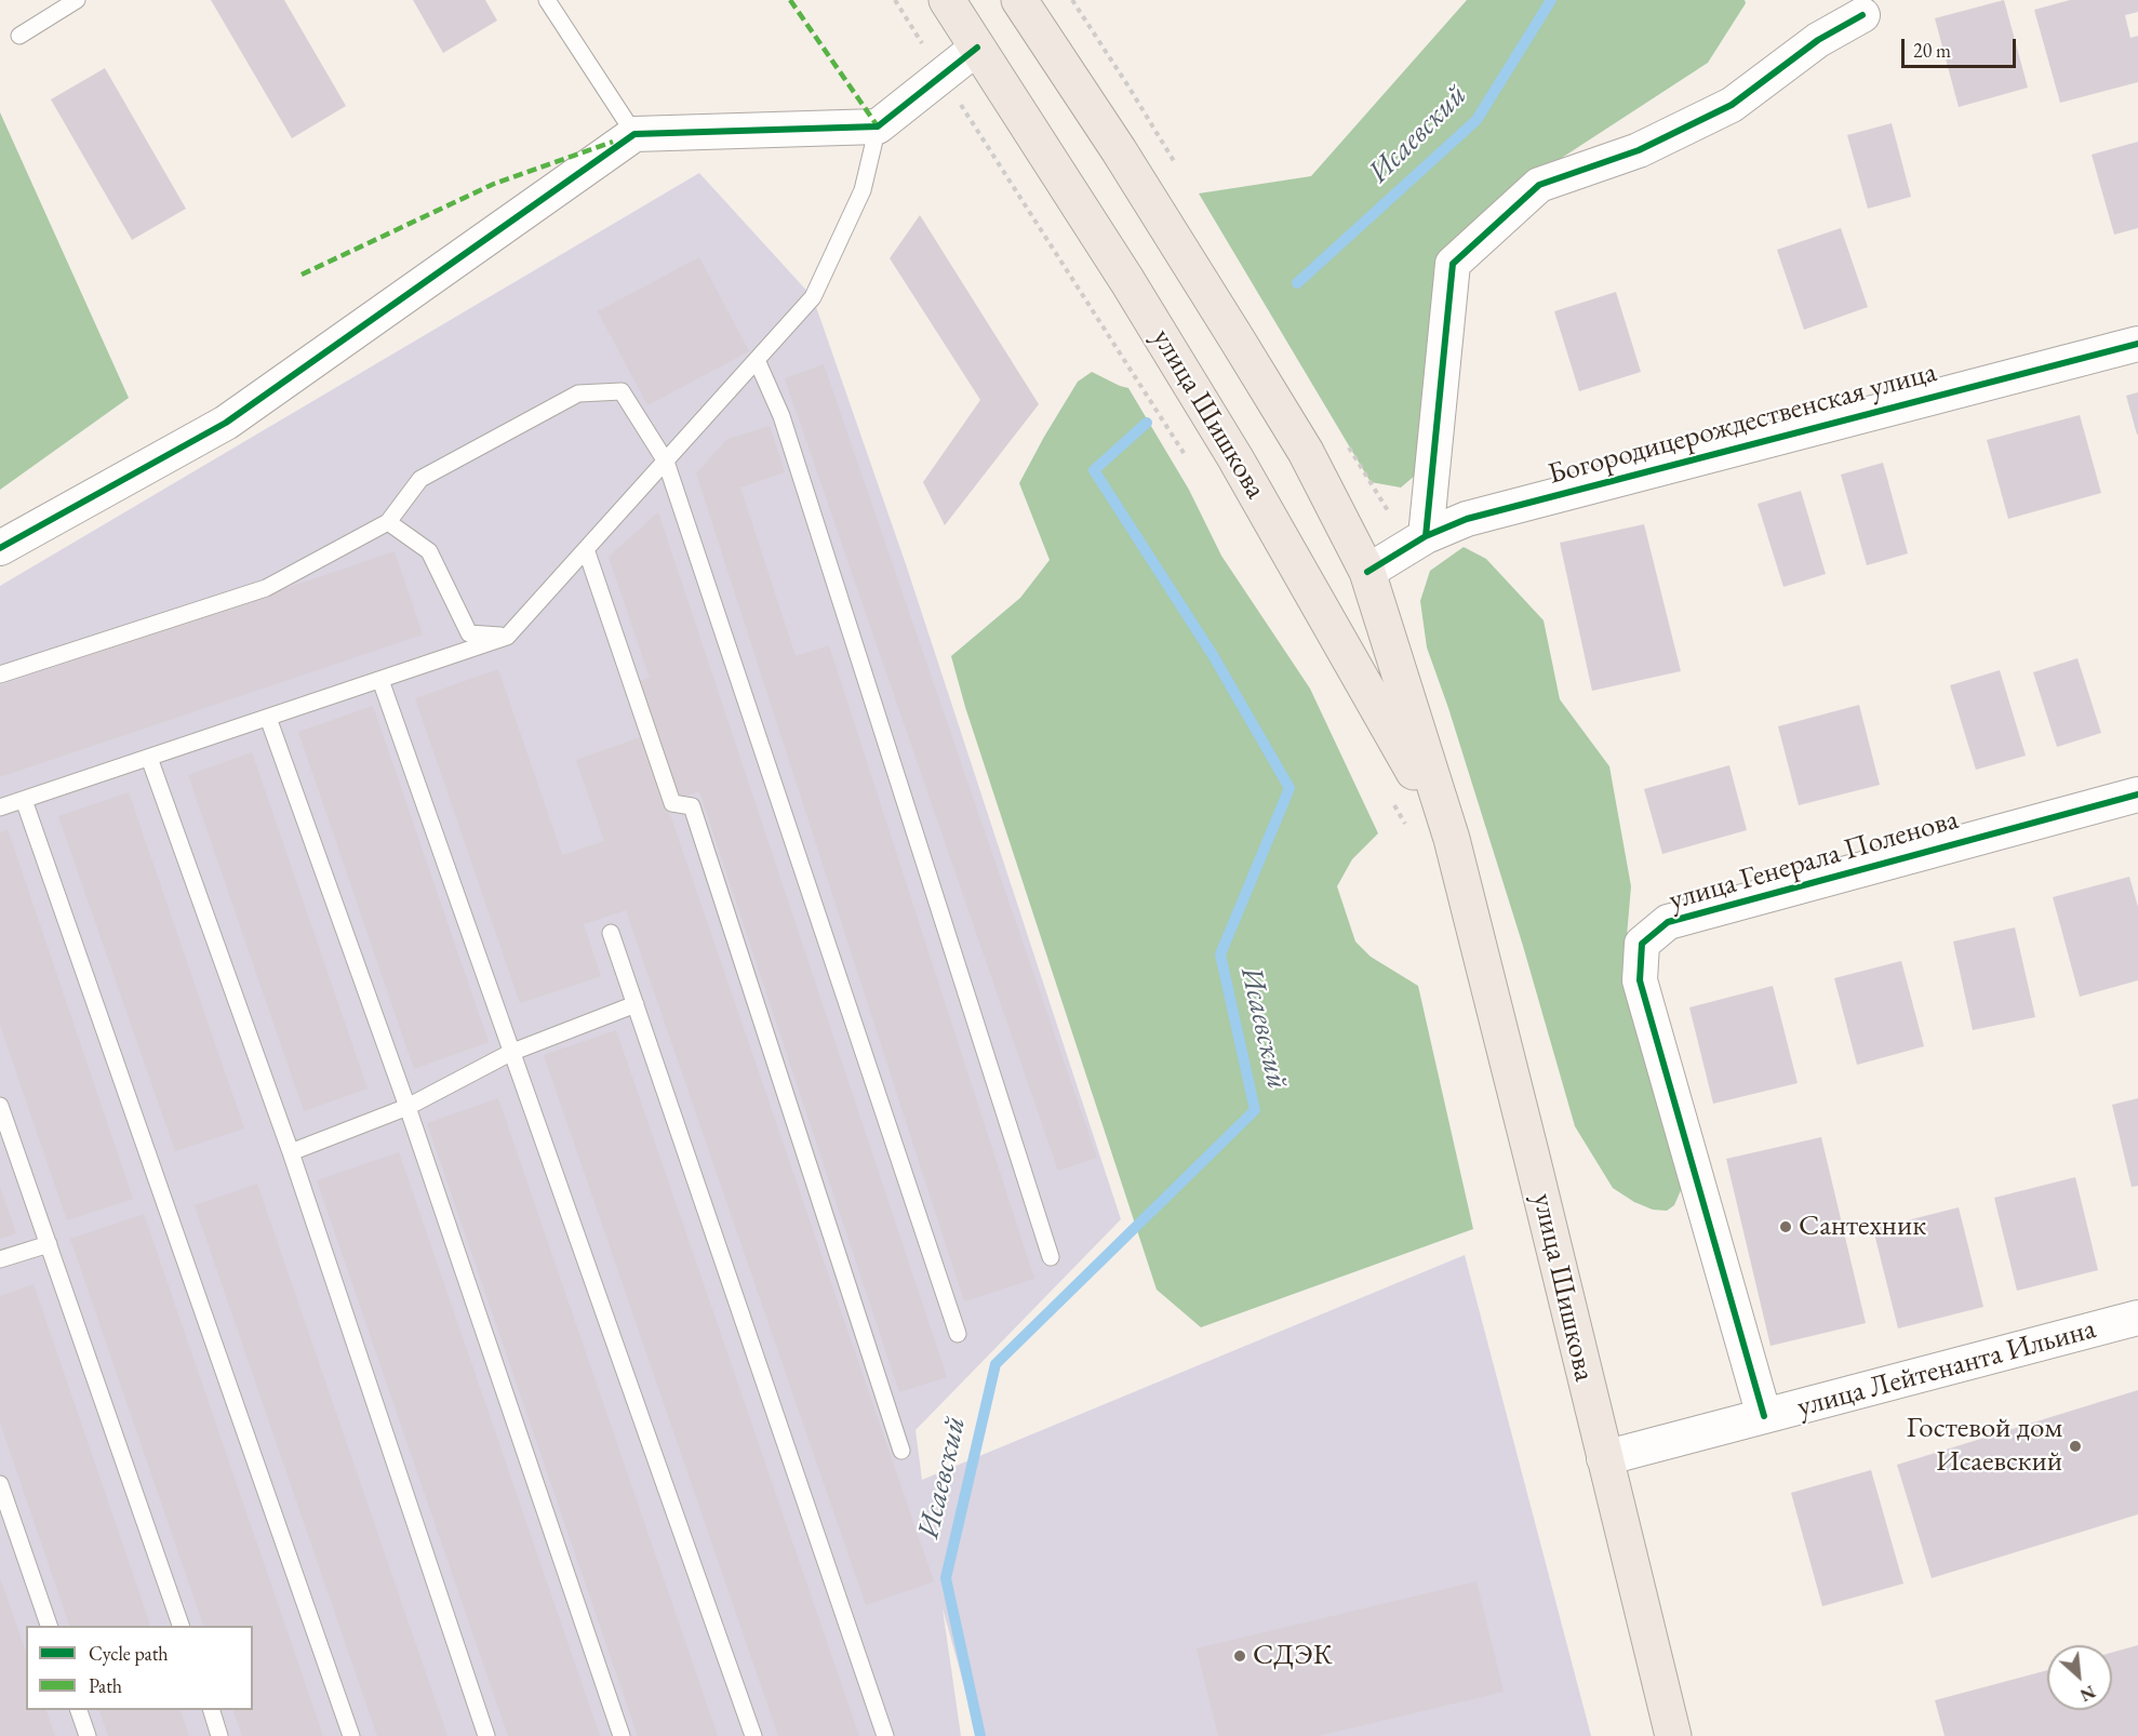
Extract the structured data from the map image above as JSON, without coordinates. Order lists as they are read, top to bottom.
{
  "streets": {
    "main road": ["улица Шишкова"],
    "street": ["Богородицерождественская улица", "улица Генерала Поленова", "улица Лейтенанта Ильина"]
  },
  "crossings": [
    ["улица Шишкова", "Богородицерождественская улица"],
    ["улица Шишкова", "улица Лейтенанта Ильина"],
    ["улица Генерала Поленова", "улица Лейтенанта Ильина"]
  ],
  "water": ["Исаевский"],
  "places": ["Сантехник", "Гостевой дом Исаевский", "СДЭК"],
  "legend": ["Cycle path", "Path"],
  "scale_bar": "20 m",
  "north": "bottom right"
}
